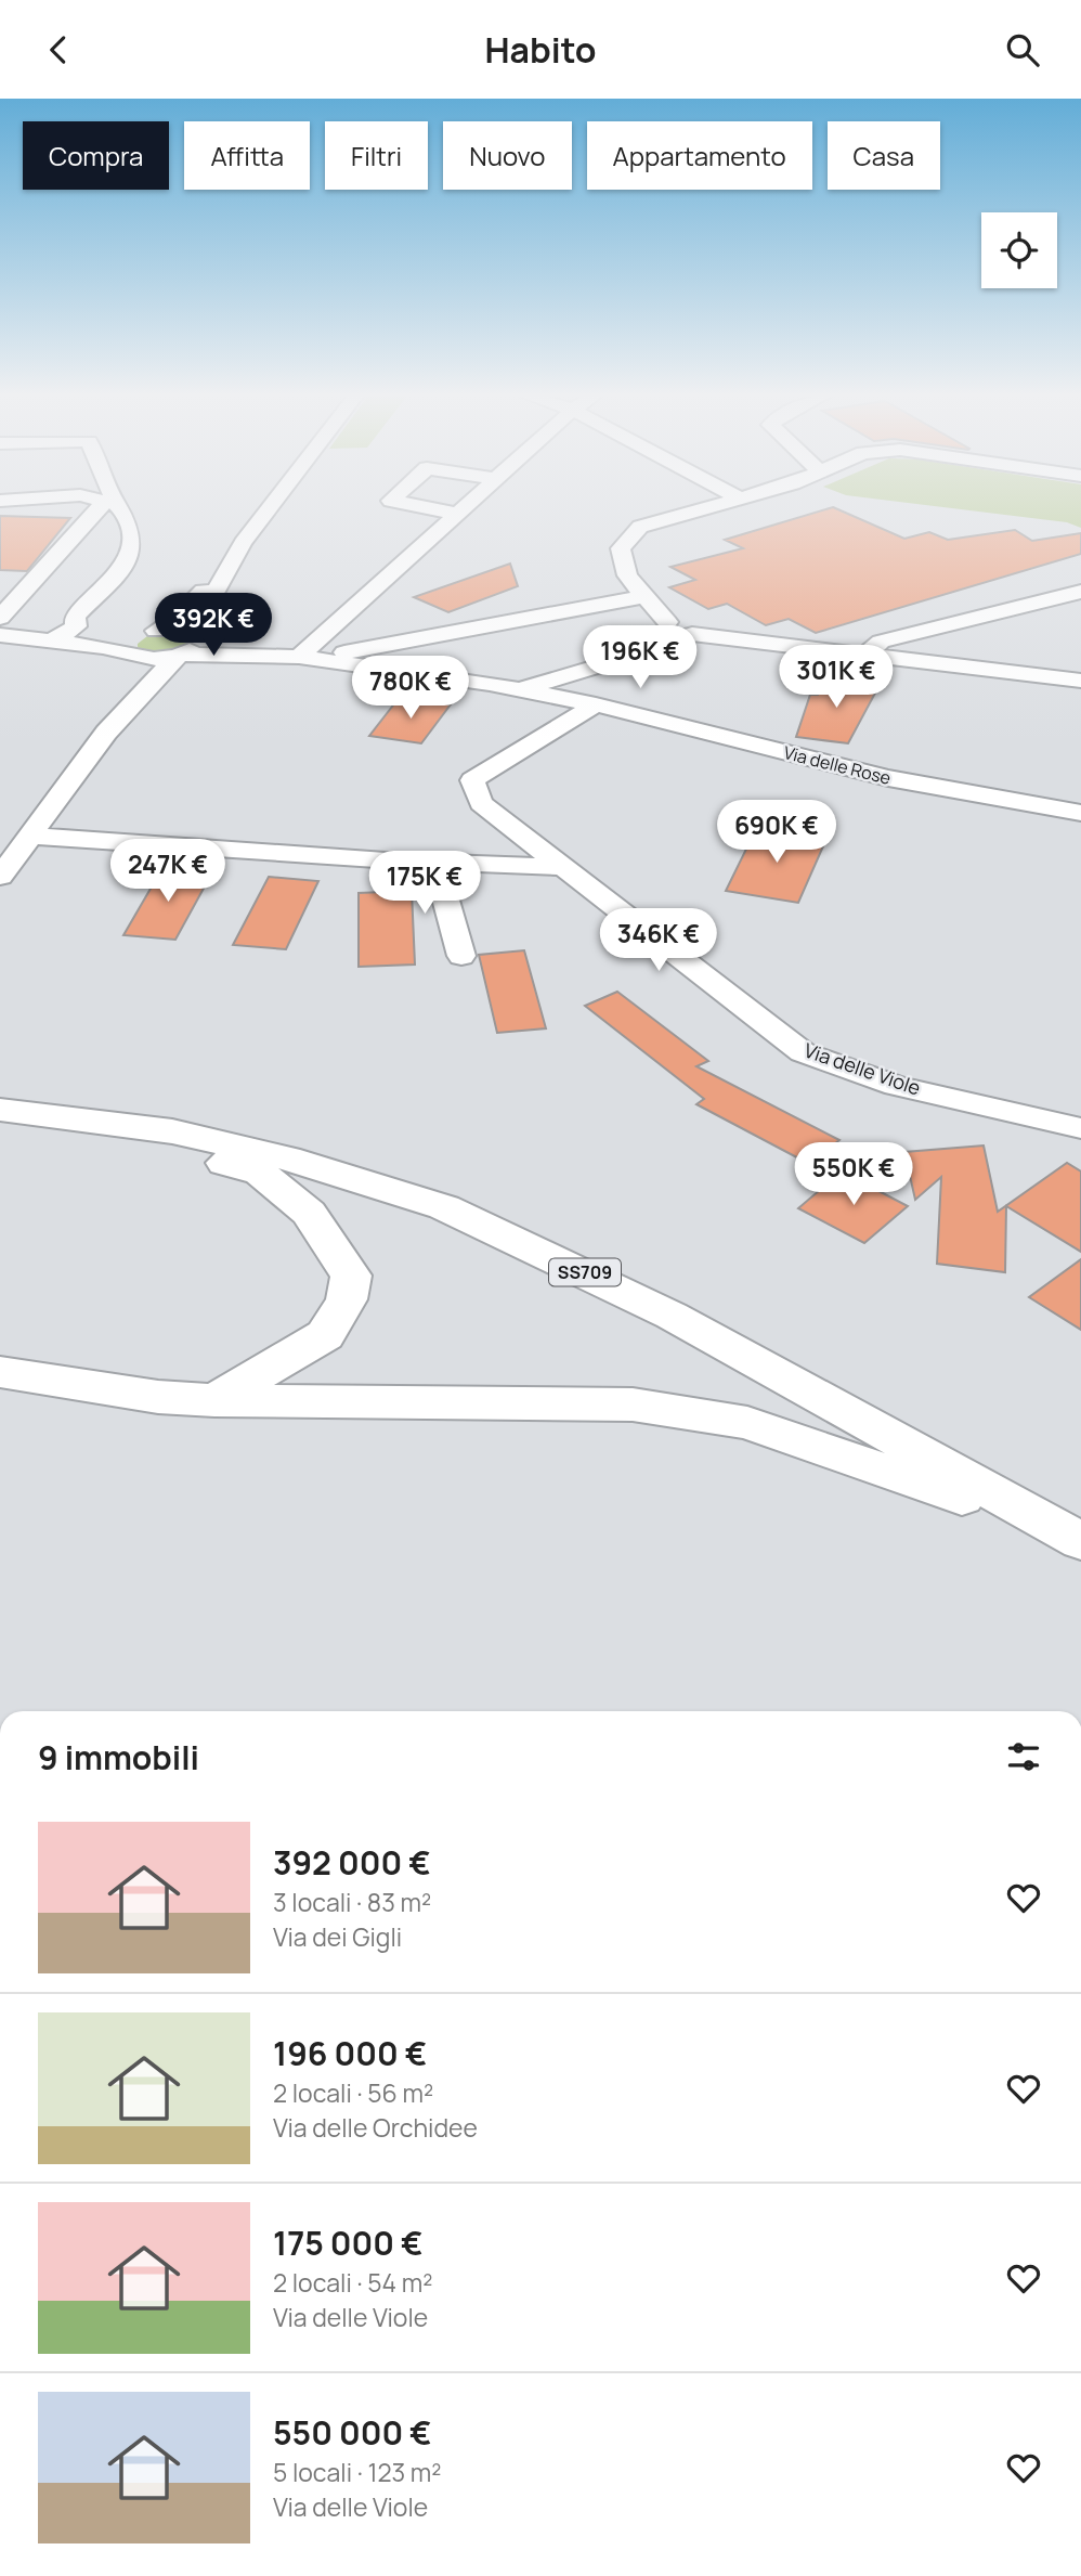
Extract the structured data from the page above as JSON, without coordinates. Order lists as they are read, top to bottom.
{
  "streets": {
    "highway": ["SS709"],
    "street": ["Via delle Rose", "Via delle Viole"]
  },
  "crossings": [
    ["Via delle Rose", "Via delle Viole"]
  ],
  "page": {
    "header": "Habito",
    "chip": [
      "Compra",
      "Affitta",
      "Filtri",
      "Nuovo",
      "Appartamento",
      "Casa"
    ],
    "price": [
      "392K €",
      "196K €",
      "301K €",
      "780K €",
      "690K €",
      "247K €",
      "175K €",
      "346K €",
      "550K €"
    ],
    "heading": "9 immobili",
    "list": [
      {
        "name": "392 000 €",
        "note": "3 locali · 83 m² · Via dei Gigli"
      },
      {
        "name": "196 000 €",
        "note": "2 locali · 56 m² · Via delle Orchidee"
      },
      {
        "name": "175 000 €",
        "note": "2 locali · 54 m² · Via delle Viole"
      },
      {
        "name": "550 000 €",
        "note": "5 locali · 123 m² · Via delle Viole"
      }
    ]
  }
}
